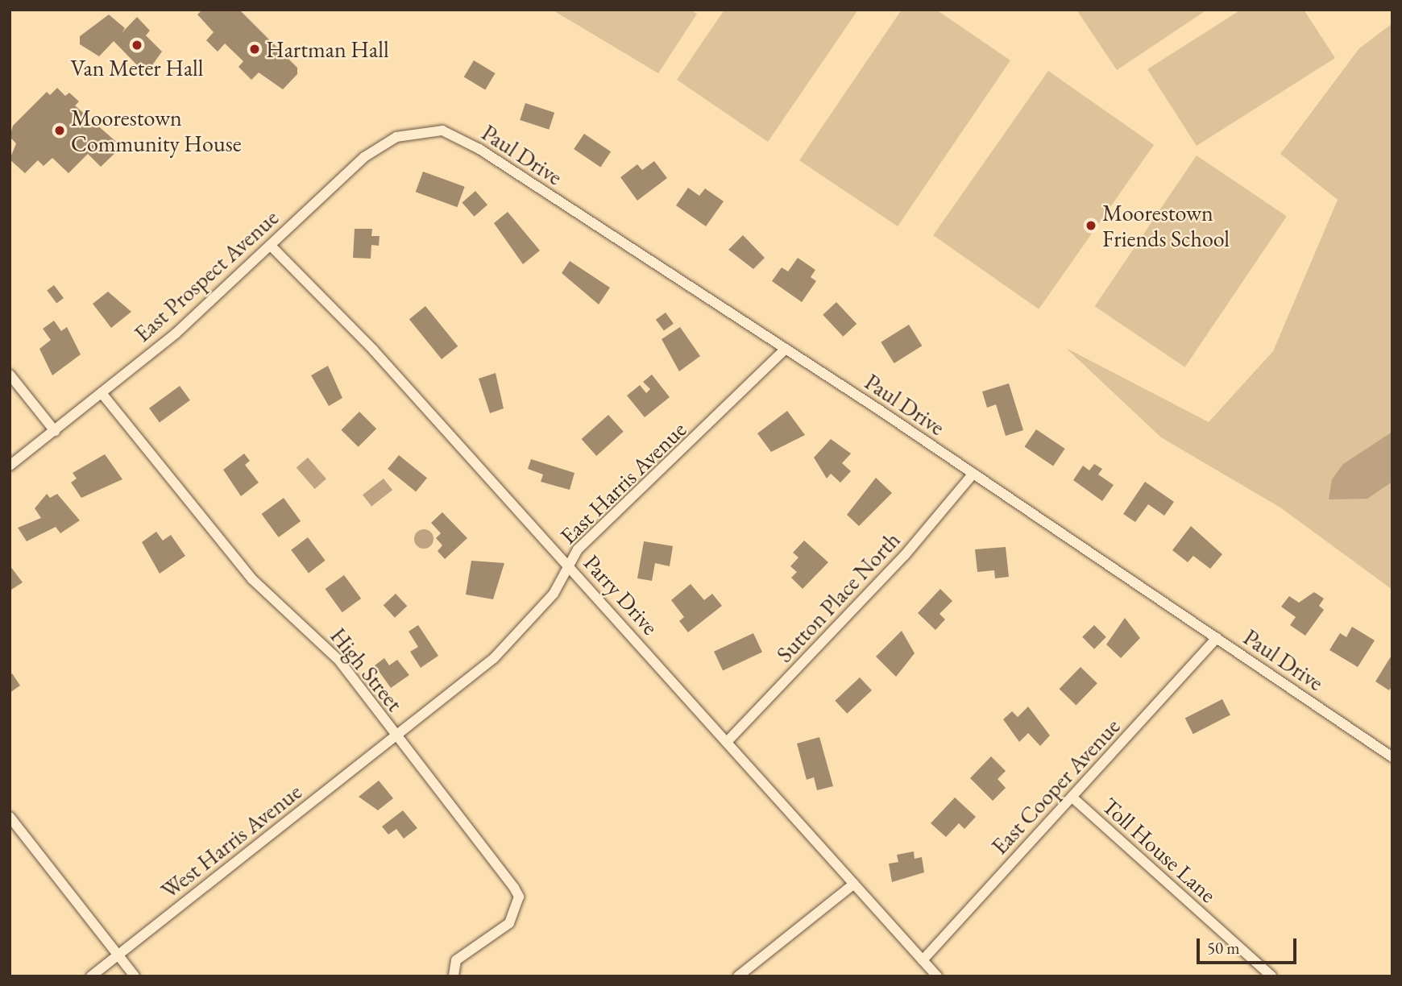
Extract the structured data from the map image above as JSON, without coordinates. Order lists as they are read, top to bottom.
{
  "streets": {
    "street": [
      "Paul Drive",
      "East Prospect Avenue",
      "East Harris Avenue",
      "Parry Drive",
      "Sutton Place North",
      "High Street",
      "East Cooper Avenue",
      "West Harris Avenue",
      "Toll House Lane"
    ]
  },
  "crossings": [
    ["Paul Drive", "East Prospect Avenue"],
    ["Paul Drive", "East Harris Avenue"],
    ["Paul Drive", "Sutton Place North"],
    ["Paul Drive", "East Cooper Avenue"],
    ["East Prospect Avenue", "Parry Drive"],
    ["East Prospect Avenue", "High Street"],
    ["East Harris Avenue", "Parry Drive"],
    ["East Harris Avenue", "High Street"],
    ["East Harris Avenue", "West Harris Avenue"],
    ["Parry Drive", "Sutton Place North"],
    ["Parry Drive", "East Cooper Avenue"],
    ["High Street", "West Harris Avenue"],
    ["East Cooper Avenue", "Toll House Lane"]
  ],
  "places": [
    "Van Meter Hall",
    "Hartman Hall",
    "Moorestown Community House",
    "Moorestown Friends School"
  ],
  "scale_bar": "50 m"
}
